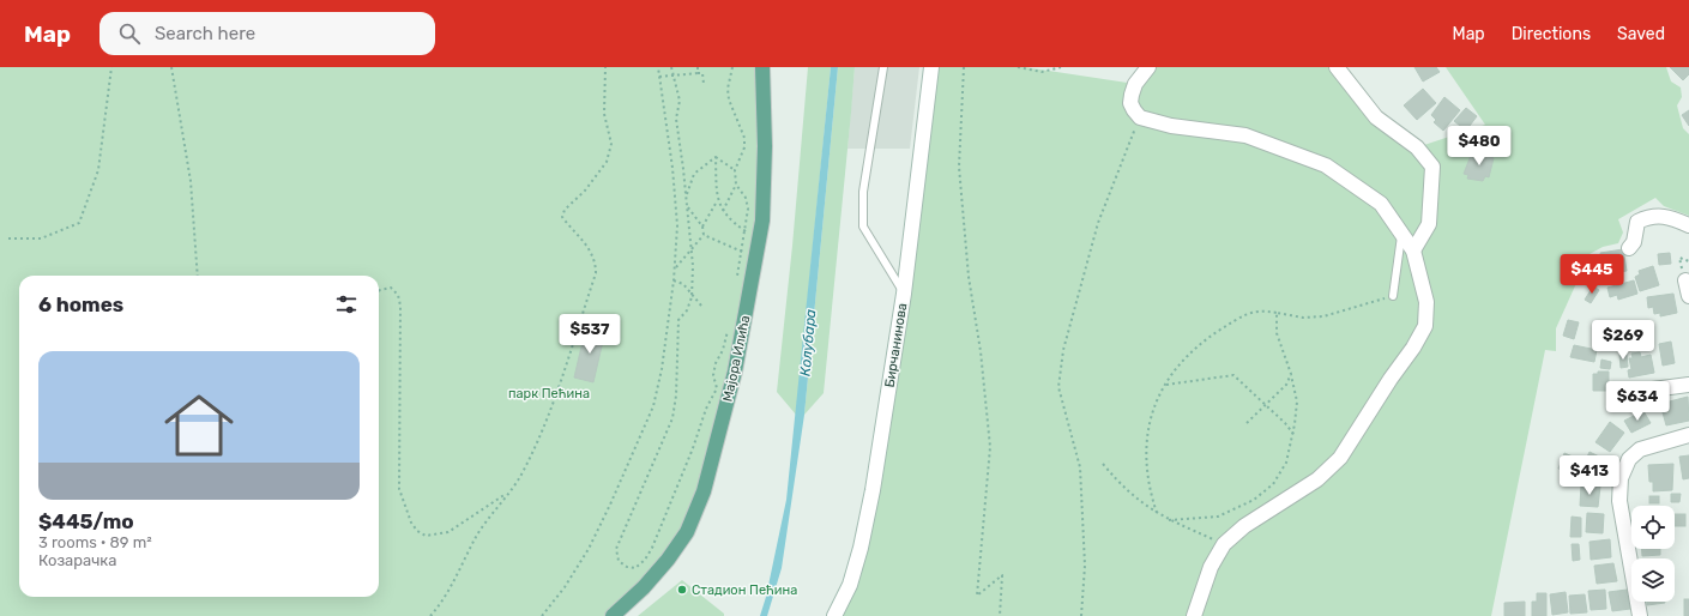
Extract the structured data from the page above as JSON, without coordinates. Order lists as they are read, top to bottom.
{
  "streets": {
    "main road": ["Мајора Илића"],
    "street": ["Бирчанинова"]
  },
  "water": ["Колубара"],
  "parks": ["парк Пећина"],
  "places": ["Стадион Пећина"],
  "page": {
    "header": "Map",
    "search": "Search here",
    "nav": ["Map", "Directions", "Saved"],
    "price": [
      "$480",
      "$445",
      "$537",
      "$269",
      "$634",
      "$413"
    ],
    "heading": "6 homes",
    "list": [
      {
        "name": "$445/mo",
        "note": "3 rooms · 89 m² · Козарачка"
      }
    ]
  }
}
